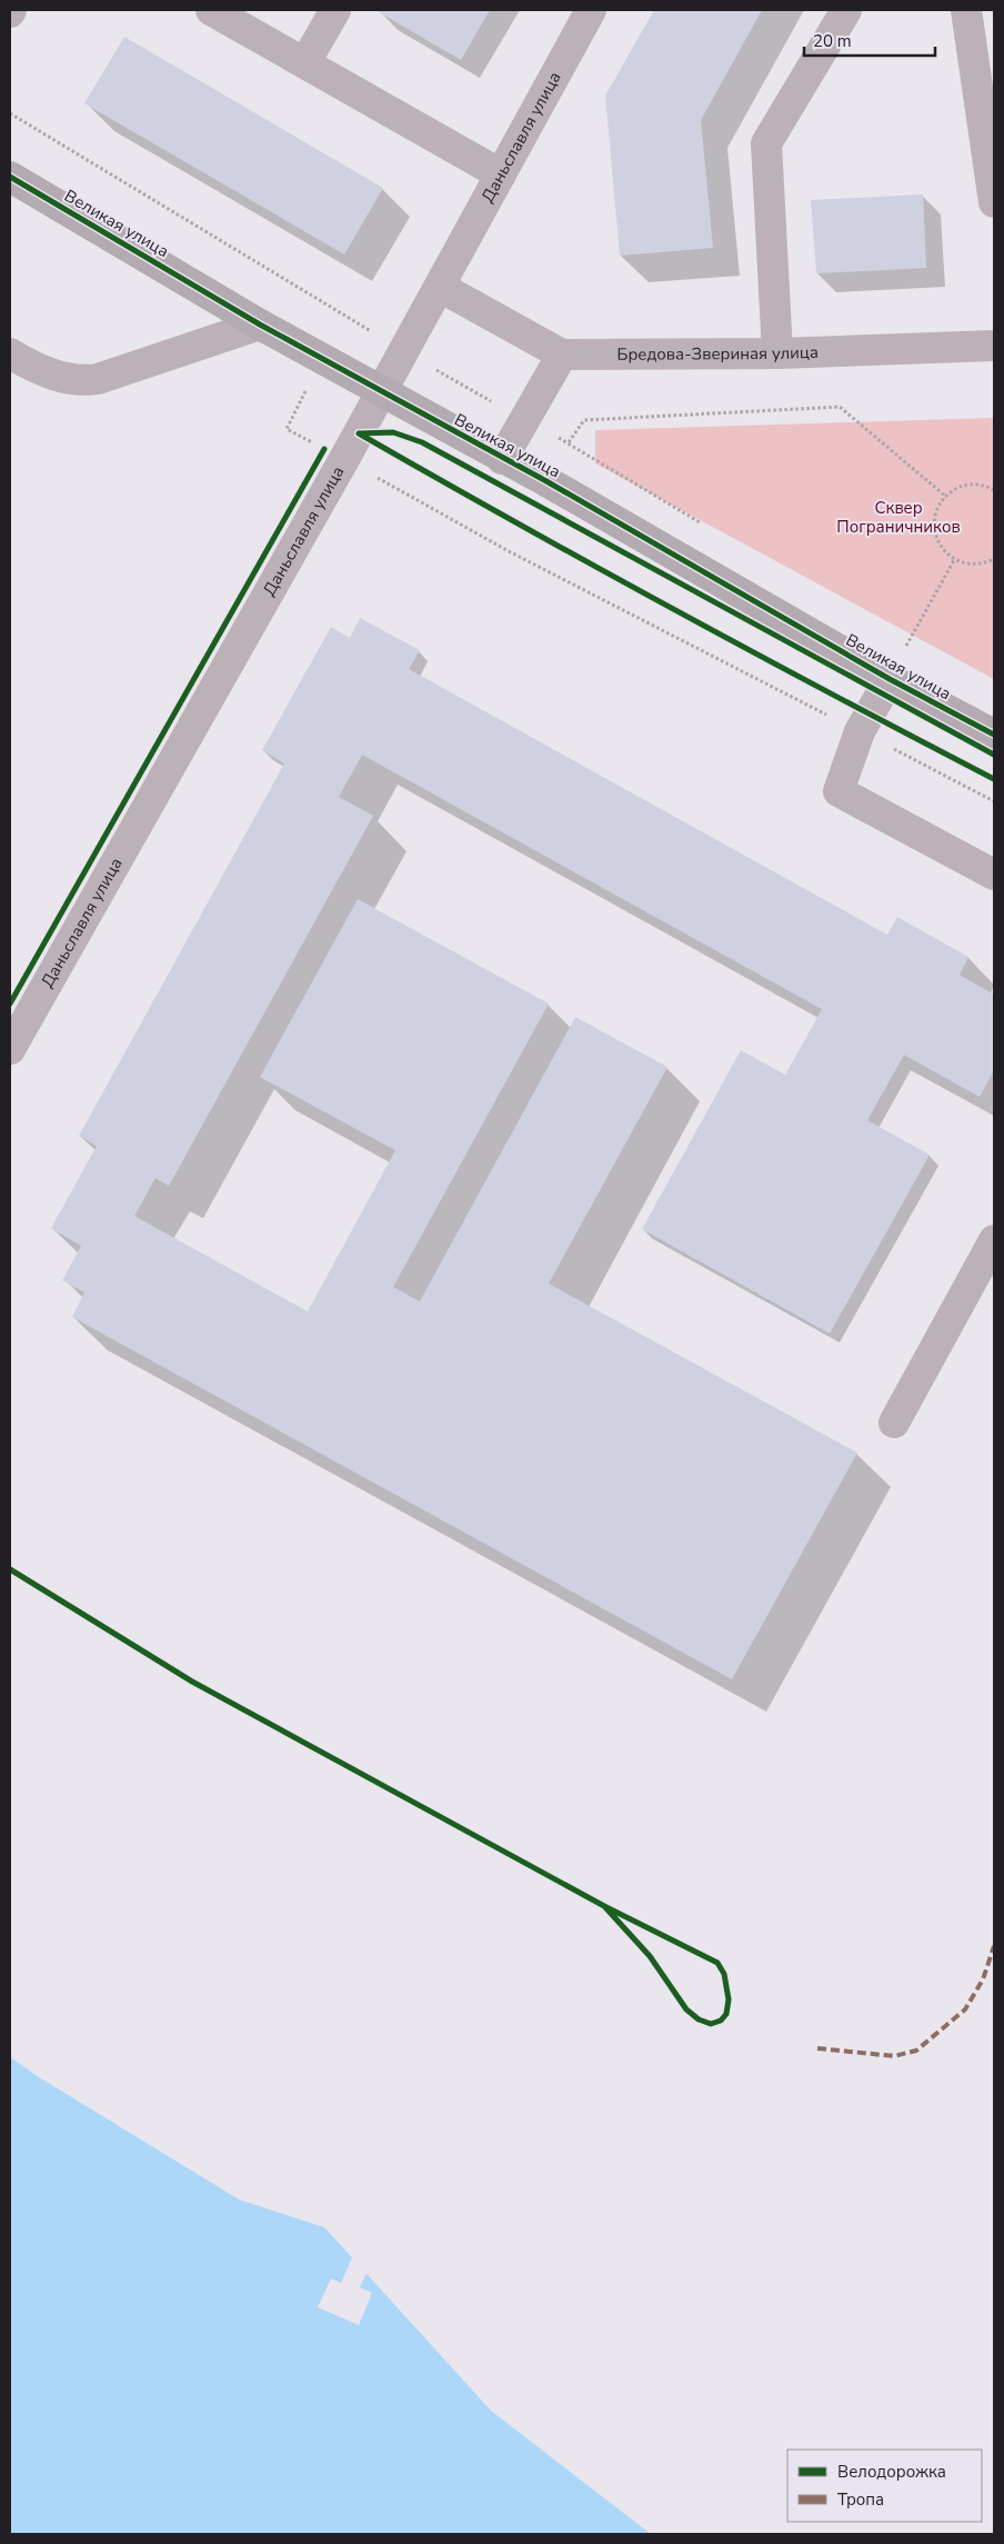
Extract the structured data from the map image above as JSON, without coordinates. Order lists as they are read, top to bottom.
{
  "streets": {
    "main road": ["Великая улица"],
    "street": ["Даньславля улица", "Бредова-Звериная улица"]
  },
  "crossings": [
    ["Даньславля улица", "Великая улица"]
  ],
  "parks": ["Сквер Пограничников"],
  "legend": ["Велодорожка", "Тропа"],
  "scale_bar": "20 m"
}
